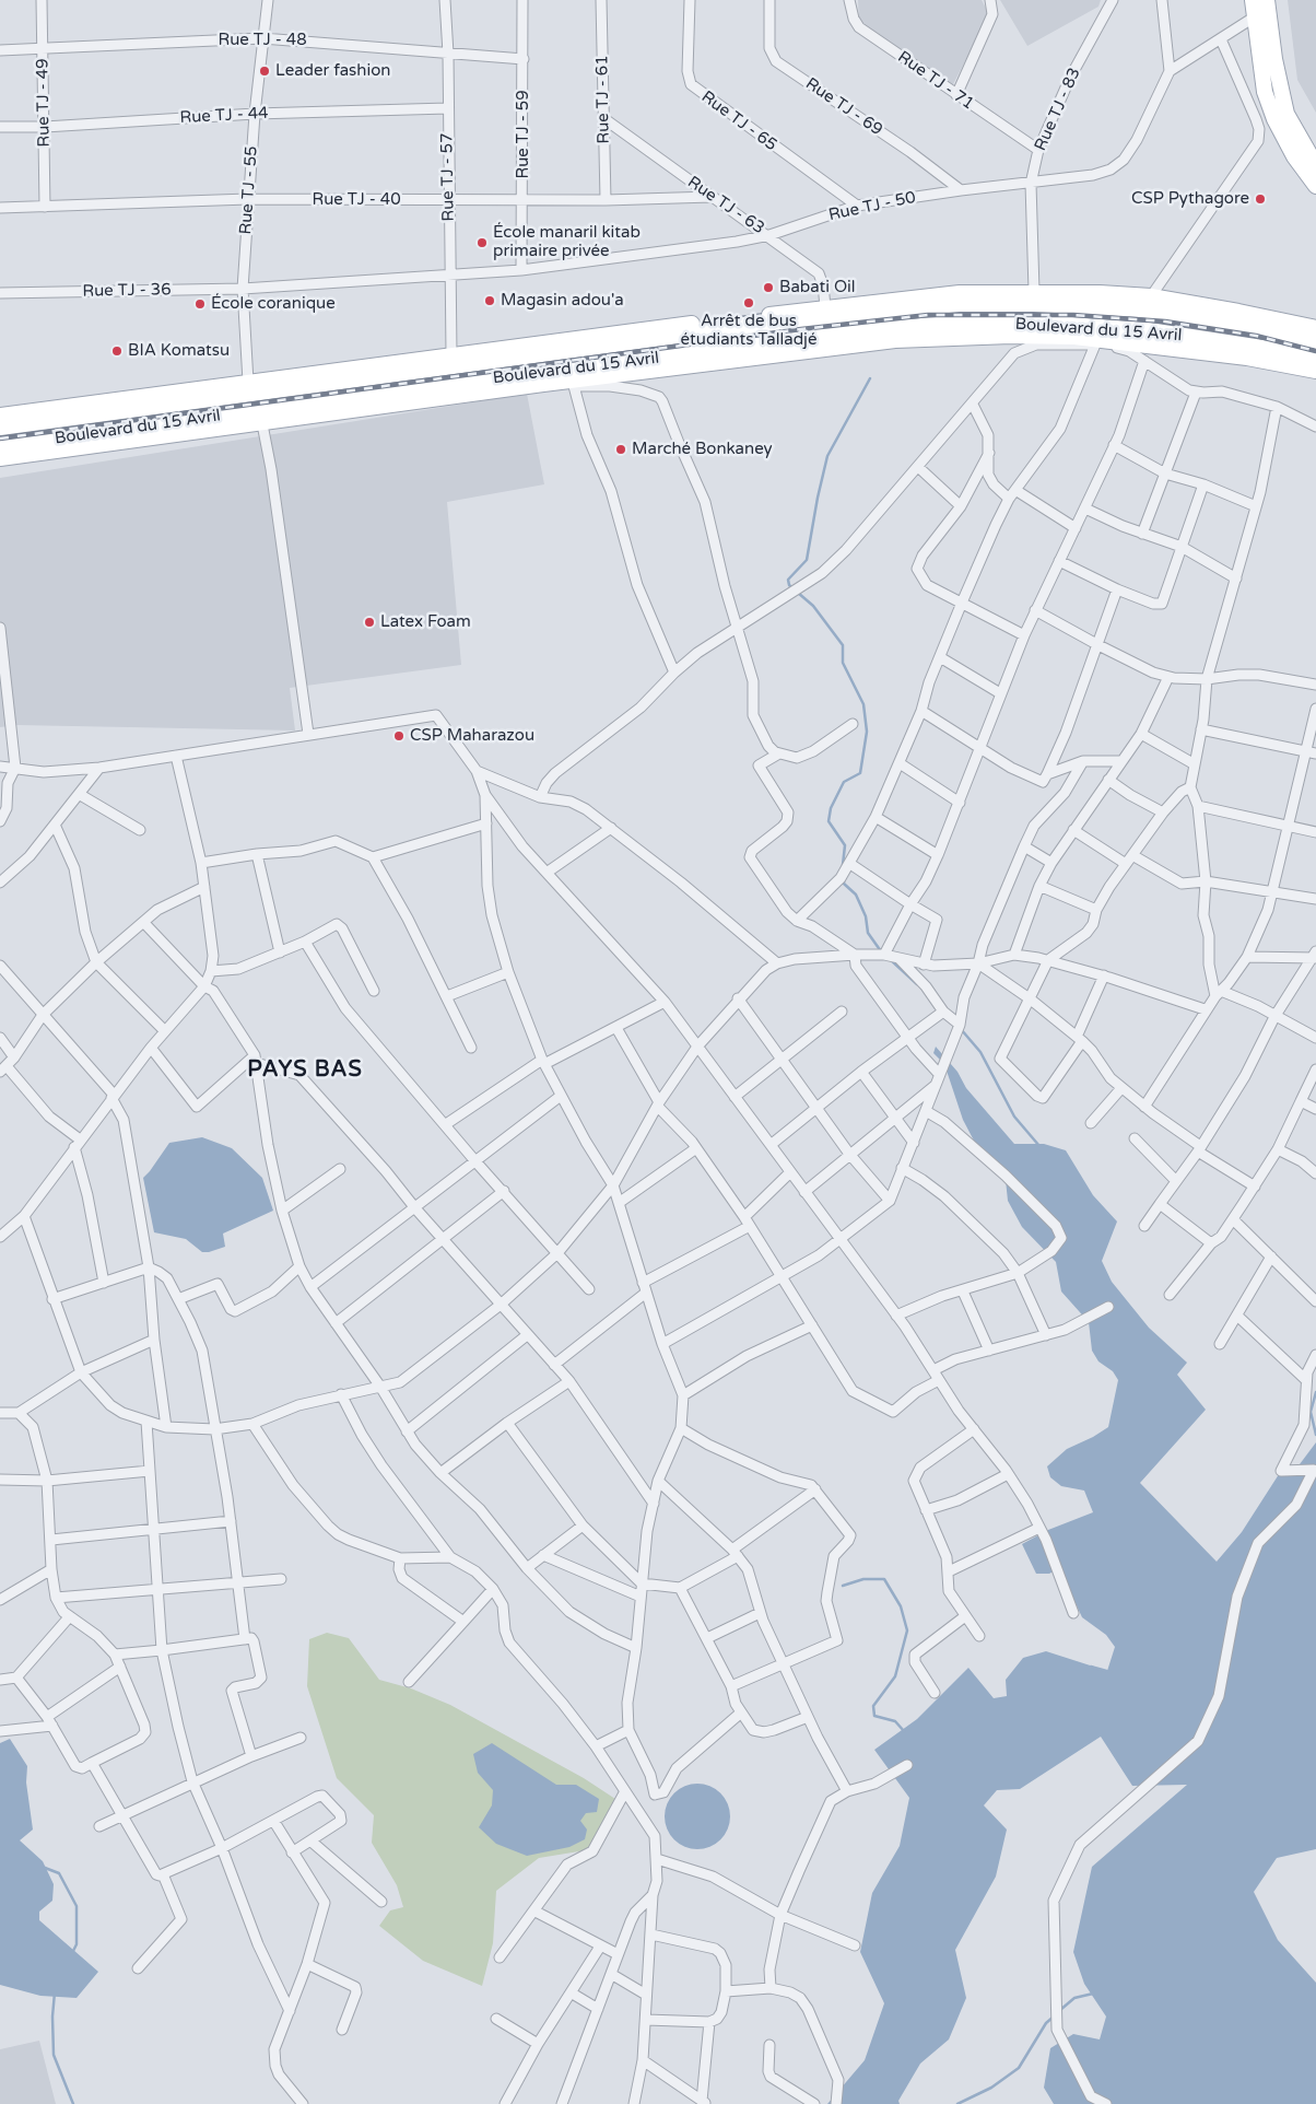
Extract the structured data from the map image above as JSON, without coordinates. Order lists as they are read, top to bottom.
{
  "streets": {
    "highway": ["Boulevard du 15 Avril"],
    "street": [
      "Rue TJ - 48",
      "Rue TJ - 71",
      "Rue TJ - 61",
      "Rue TJ - 49",
      "Rue TJ - 69",
      "Rue TJ - 83",
      "Rue TJ - 44",
      "Rue TJ - 65",
      "Rue TJ - 59",
      "Rue TJ - 57",
      "Rue TJ - 55",
      "Rue TJ - 40",
      "Rue TJ - 63",
      "Rue TJ - 50",
      "Rue TJ - 36"
    ]
  },
  "crossings": [
    ["Rue TJ - 48", "Rue TJ - 49"],
    ["Rue TJ - 48", "Rue TJ - 59"],
    ["Rue TJ - 48", "Rue TJ - 57"],
    ["Rue TJ - 48", "Rue TJ - 55"],
    ["Rue TJ - 71", "Rue TJ - 83"],
    ["Rue TJ - 61", "Rue TJ - 40"],
    ["Rue TJ - 61", "Rue TJ - 63"],
    ["Rue TJ - 49", "Rue TJ - 44"],
    ["Rue TJ - 49", "Rue TJ - 40"],
    ["Rue TJ - 69", "Rue TJ - 50"],
    ["Rue TJ - 83", "Rue TJ - 50"],
    ["Rue TJ - 83", "Boulevard du 15 Avril"],
    ["Rue TJ - 44", "Rue TJ - 57"],
    ["Rue TJ - 44", "Rue TJ - 55"],
    ["Rue TJ - 65", "Rue TJ - 50"],
    ["Rue TJ - 59", "Rue TJ - 40"],
    ["Rue TJ - 59", "Rue TJ - 50"],
    ["Rue TJ - 57", "Rue TJ - 40"],
    ["Rue TJ - 57", "Rue TJ - 50"],
    ["Rue TJ - 57", "Rue TJ - 36"],
    ["Rue TJ - 57", "Boulevard du 15 Avril"],
    ["Rue TJ - 55", "Rue TJ - 40"],
    ["Rue TJ - 55", "Rue TJ - 36"],
    ["Rue TJ - 55", "Boulevard du 15 Avril"],
    ["Rue TJ - 40", "Rue TJ - 63"],
    ["Rue TJ - 63", "Rue TJ - 50"],
    ["Rue TJ - 63", "Boulevard du 15 Avril"],
    ["Rue TJ - 50", "Rue TJ - 36"]
  ],
  "districts": ["PAYS BAS"],
  "places": [
    "Leader fashion",
    "CSP Pythagore",
    "École manaril kitab primaire privée",
    "Babati Oil",
    "Magasin adou'a",
    "Arrêt de bus étudiants Talladjé",
    "École coranique",
    "BIA Komatsu",
    "Marché Bonkaney",
    "Latex Foam",
    "CSP Maharazou"
  ]
}
